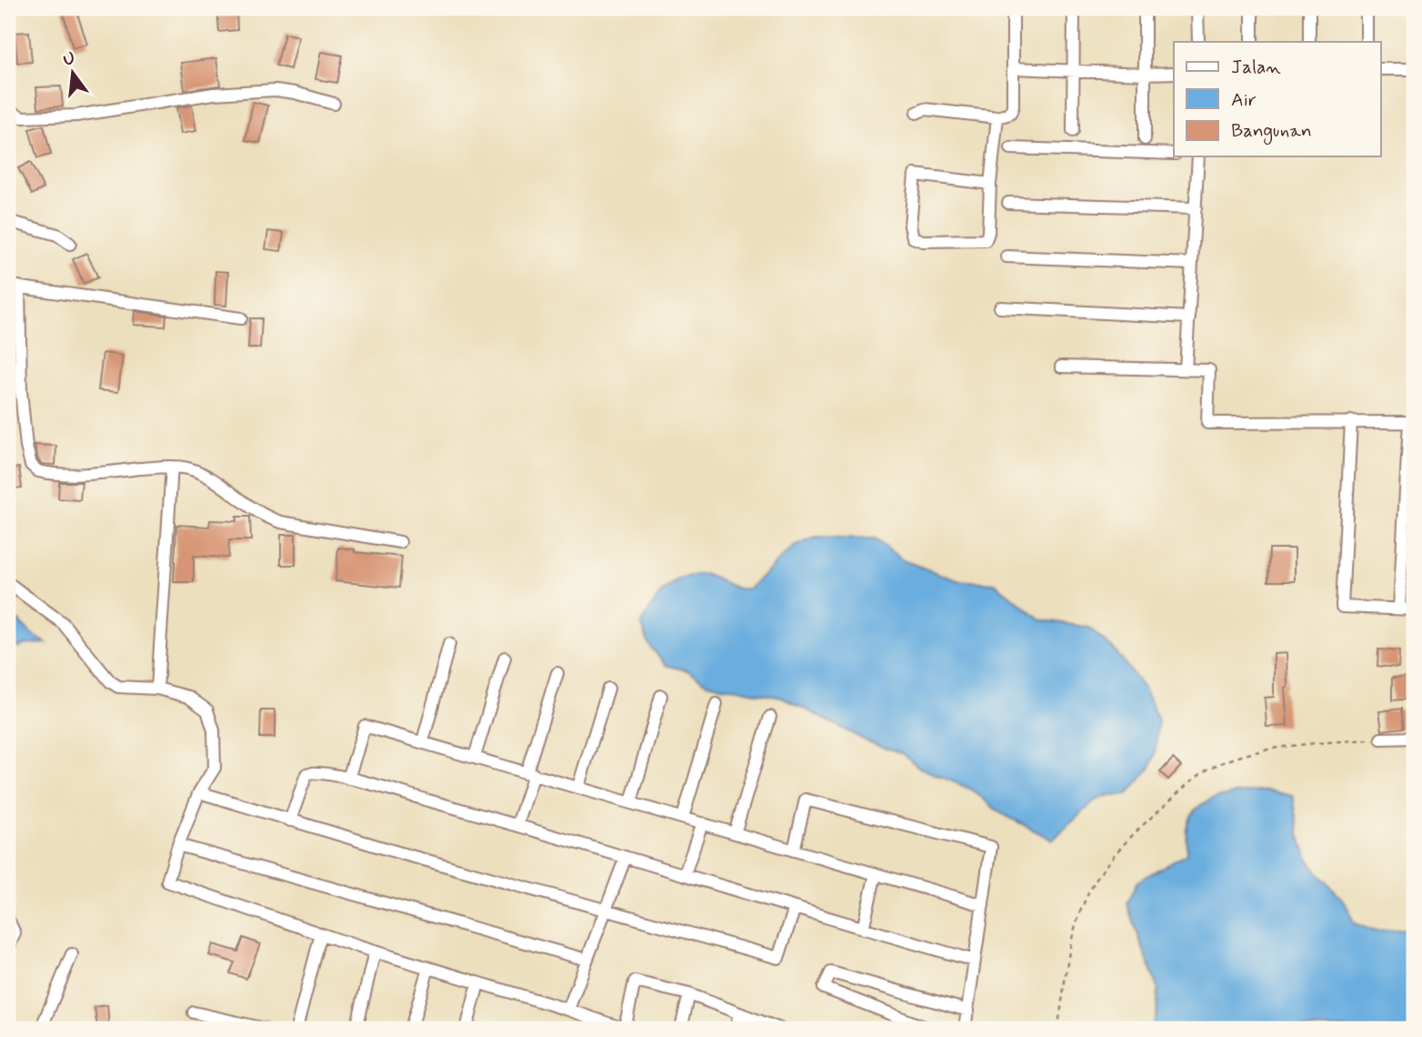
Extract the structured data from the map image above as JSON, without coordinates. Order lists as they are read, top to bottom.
{
  "legend": ["Jalan", "Air", "Bangunan"],
  "north": "top"
}
